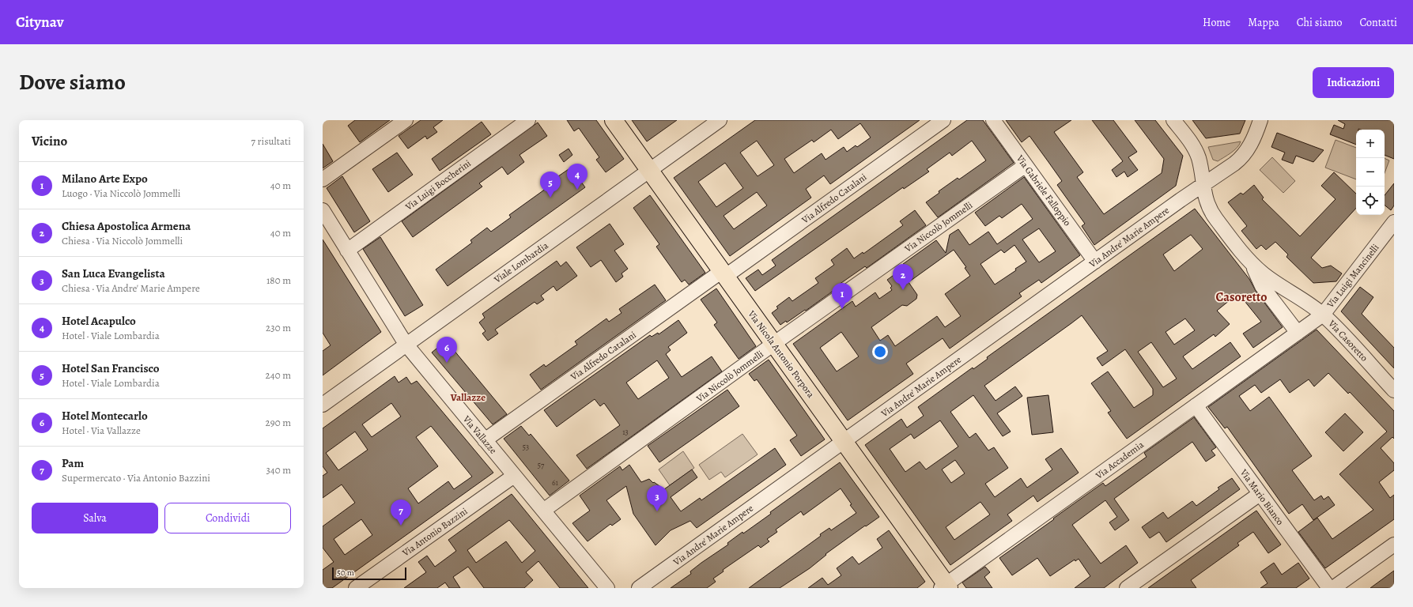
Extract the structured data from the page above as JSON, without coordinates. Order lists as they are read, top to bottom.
{
  "streets": {
    "main road": ["Via Nicola Antonio Porpora"],
    "street": [
      "Via Luigi Boccherini",
      "Via Gabriele Falloppio",
      "Via Alfredo Catalani",
      "Via Niccolò Jommelli",
      "Via Andre' Marie Ampere",
      "Viale Lombardia",
      "Via Luigi Mancinelli",
      "Via Casoretto",
      "Via Vallazze",
      "Via Accademia",
      "Via Mario Bianco",
      "Via Antonio Bazzini"
    ]
  },
  "crossings": [
    ["Via Luigi Boccherini", "Via Vallazze"],
    ["Via Gabriele Falloppio", "Via Niccolò Jommelli"],
    ["Via Gabriele Falloppio", "Via Andre' Marie Ampere"],
    ["Via Alfredo Catalani", "Via Nicola Antonio Porpora"],
    ["Via Alfredo Catalani", "Via Vallazze"],
    ["Via Niccolò Jommelli", "Via Nicola Antonio Porpora"],
    ["Via Niccolò Jommelli", "Via Vallazze"],
    ["Via Andre' Marie Ampere", "Via Nicola Antonio Porpora"],
    ["Viale Lombardia", "Via Nicola Antonio Porpora"],
    ["Viale Lombardia", "Via Vallazze"],
    ["Via Luigi Mancinelli", "Via Casoretto"],
    ["Via Casoretto", "Via Accademia"],
    ["Via Nicola Antonio Porpora", "Via Accademia"],
    ["Via Vallazze", "Via Antonio Bazzini"],
    ["Via Accademia", "Via Mario Bianco"]
  ],
  "districts": ["Casoretto", "Vallazze"],
  "house_numbers": [
    "13",
    "53",
    "57",
    "61"
  ],
  "scale_bar": "50 m",
  "page": {
    "header": "Citynav",
    "nav": [
      "Home",
      "Mappa",
      "Chi siamo",
      "Contatti"
    ],
    "title": "Dove siamo",
    "buttons": [
      "Indicazioni",
      ["Salva", "Condividi"]
    ],
    "heading": ["Vicino", "7 risultati"],
    "map_buttons": ["+", "−"],
    "list": [
      {
        "mark": "1",
        "name": "Milano Arte Expo",
        "note": "Luogo · Via Niccolò Jommelli",
        "value": "40 m"
      },
      {
        "mark": "2",
        "name": "Chiesa Apostolica Armena",
        "note": "Chiesa · Via Niccolò Jommelli",
        "value": "40 m"
      },
      {
        "mark": "3",
        "name": "San Luca Evangelista",
        "note": "Chiesa · Via Andre' Marie Ampere",
        "value": "180 m"
      },
      {
        "mark": "4",
        "name": "Hotel Acapulco",
        "note": "Hotel · Viale Lombardia",
        "value": "230 m"
      },
      {
        "mark": "5",
        "name": "Hotel San Francisco",
        "note": "Hotel · Viale Lombardia",
        "value": "240 m"
      },
      {
        "mark": "6",
        "name": "Hotel Montecarlo",
        "note": "Hotel · Via Vallazze",
        "value": "290 m"
      },
      {
        "mark": "7",
        "name": "Pam",
        "note": "Supermercato · Via Antonio Bazzini",
        "value": "340 m"
      }
    ],
    "pins": [
      "4",
      "5",
      "2",
      "1",
      "6",
      "3",
      "7"
    ],
    "scale": "50 m"
  }
}
